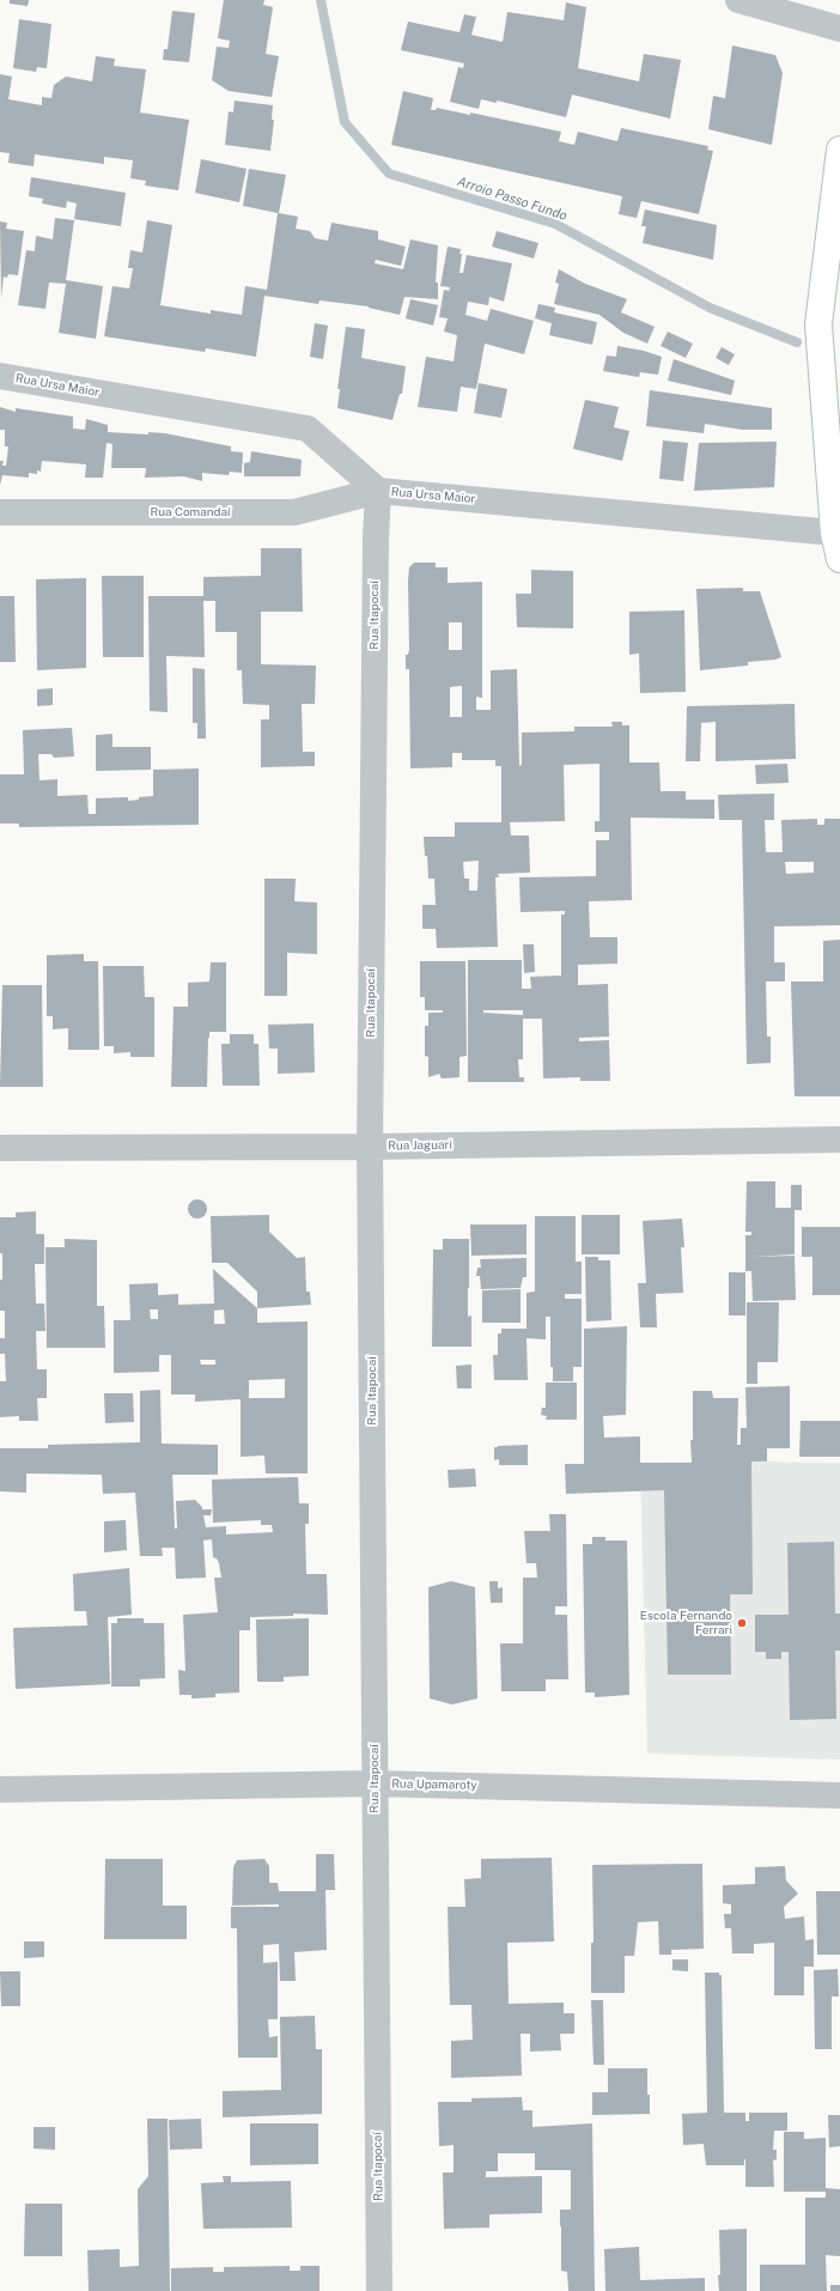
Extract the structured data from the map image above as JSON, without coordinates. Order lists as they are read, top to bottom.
{
  "streets": {
    "street": [
      "Rua Ursa Maior",
      "Rua Comandaí",
      "Rua Itapocaí",
      "Rua Jaguari",
      "Rua Upamaroty"
    ]
  },
  "crossings": [
    ["Rua Ursa Maior", "Rua Comandaí"],
    ["Rua Ursa Maior", "Rua Itapocaí"],
    ["Rua Comandaí", "Rua Itapocaí"],
    ["Rua Itapocaí", "Rua Jaguari"],
    ["Rua Itapocaí", "Rua Upamaroty"]
  ],
  "water": ["Arroio Passo Fundo"],
  "places": ["Escola Fernando Ferrari"]
}
